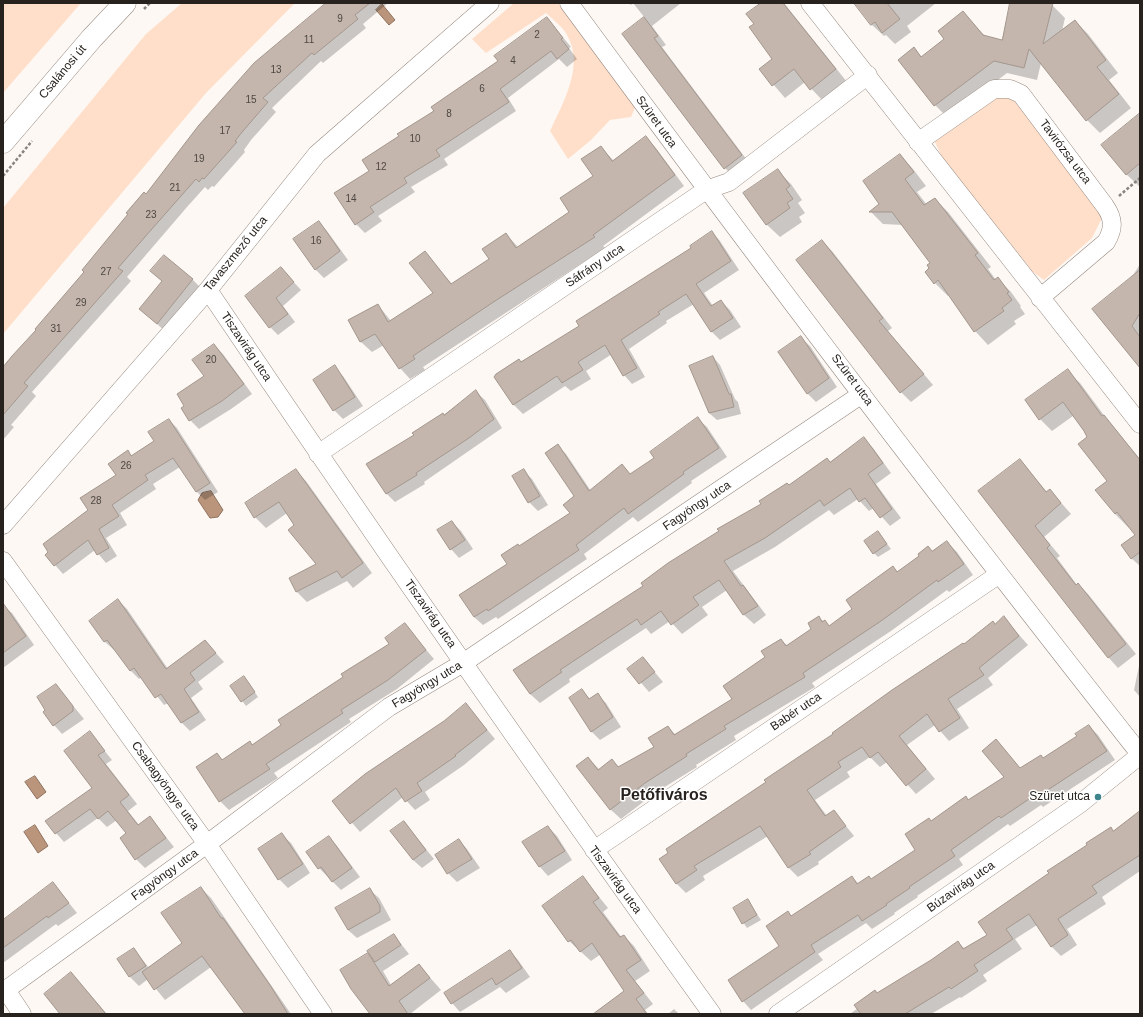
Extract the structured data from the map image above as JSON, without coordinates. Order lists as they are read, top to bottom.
{
  "streets": {
    "street": [
      "Csalánosi út",
      "Szüret utca",
      "Tavirózsa utca",
      "Tavaszmező utca",
      "Sáfrány utca",
      "Tiszavirág utca",
      "Fagyöngy utca",
      "Babér utca",
      "Csabagyöngye utca",
      "Búzavirág utca"
    ]
  },
  "crossings": [
    ["Szüret utca", "Sáfrány utca"],
    ["Szüret utca", "Fagyöngy utca"],
    ["Szüret utca", "Babér utca"],
    ["Szüret utca", "Búzavirág utca"],
    ["Tavaszmező utca", "Tiszavirág utca"],
    ["Sáfrány utca", "Tiszavirág utca"],
    ["Tiszavirág utca", "Fagyöngy utca"],
    ["Tiszavirág utca", "Babér utca"],
    ["Fagyöngy utca", "Csabagyöngye utca"]
  ],
  "districts": ["Petőfiváros"],
  "places": ["Szüret utca"],
  "house_numbers": [
    "9",
    "2",
    "11",
    "4",
    "13",
    "6",
    "15",
    "8",
    "17",
    "10",
    "19",
    "12",
    "21",
    "14",
    "23",
    "16",
    "27",
    "29",
    "31",
    "20",
    "26",
    "28"
  ]
}
